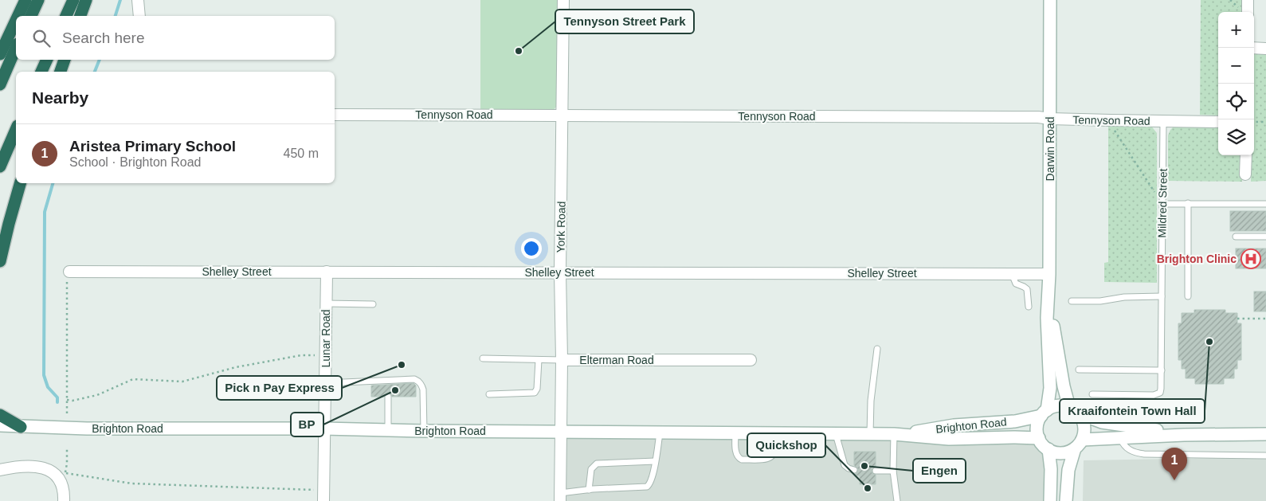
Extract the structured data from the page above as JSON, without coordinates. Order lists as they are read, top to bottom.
{
  "streets": {
    "main road": ["Darwin Road", "Brighton Road"],
    "street": [
      "Tennyson Road",
      "York Road",
      "Shelley Street",
      "Lunar Road",
      "Elterman Road"
    ],
    "lane": ["Mildred Street"]
  },
  "crossings": [
    ["Tennyson Road", "Darwin Road"],
    ["Tennyson Road", "Mildred Street"],
    ["Tennyson Road", "York Road"],
    ["Darwin Road", "Shelley Street"],
    ["Darwin Road", "Brighton Road"],
    ["York Road", "Shelley Street"],
    ["York Road", "Elterman Road"],
    ["York Road", "Brighton Road"],
    ["Shelley Street", "Lunar Road"],
    ["Lunar Road", "Brighton Road"]
  ],
  "places": {
    "other": [
      "Tennyson Street Park",
      "Kraaifontein Town Hall",
      "Pick n Pay Express",
      "BP",
      "Engen",
      "Quickshop"
    ],
    "hospital": ["Brighton Clinic"]
  },
  "page": {
    "map_buttons": ["+", "−"],
    "search": "Search here",
    "heading": "Nearby",
    "list": [
      {
        "mark": "1",
        "name": "Aristea Primary School",
        "note": "School · Brighton Road",
        "value": "450 m"
      }
    ],
    "pins": "1"
  }
}
